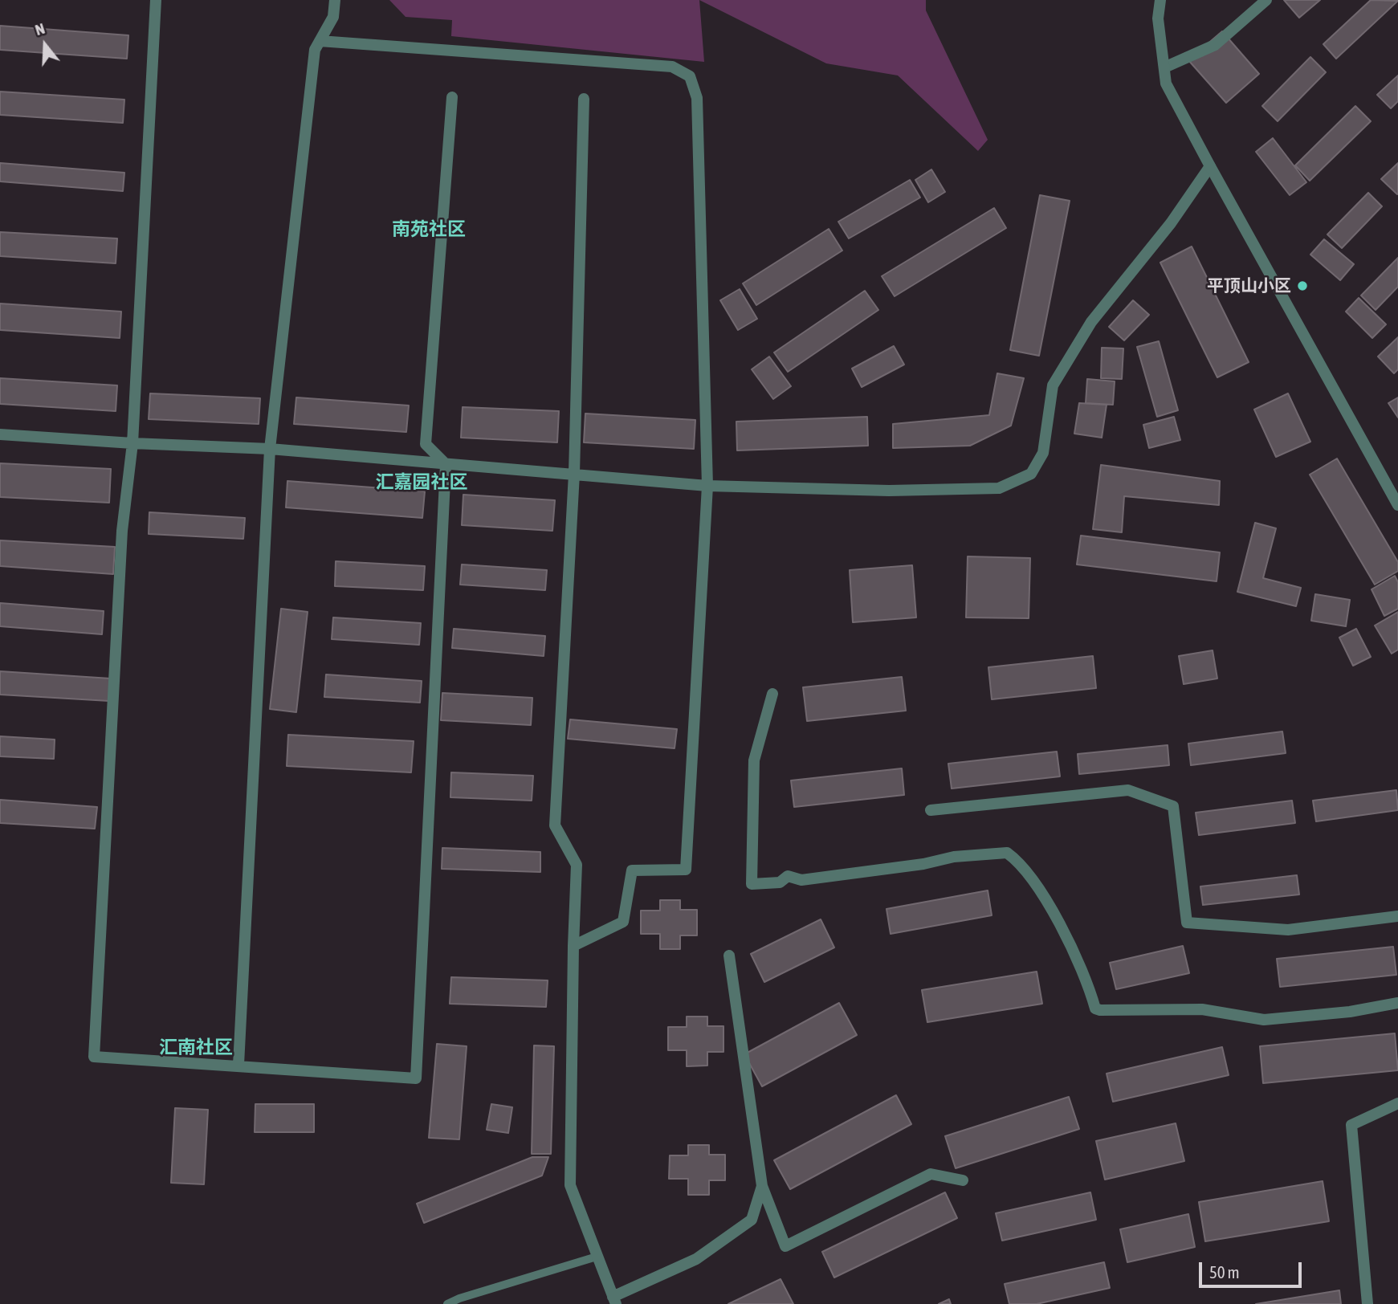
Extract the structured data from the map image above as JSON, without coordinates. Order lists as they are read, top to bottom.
{
  "districts": ["南苑社区", "汇嘉园社区", "汇南社区"],
  "places": ["平顶山小区"],
  "scale_bar": "50 m",
  "north": "top"
}
